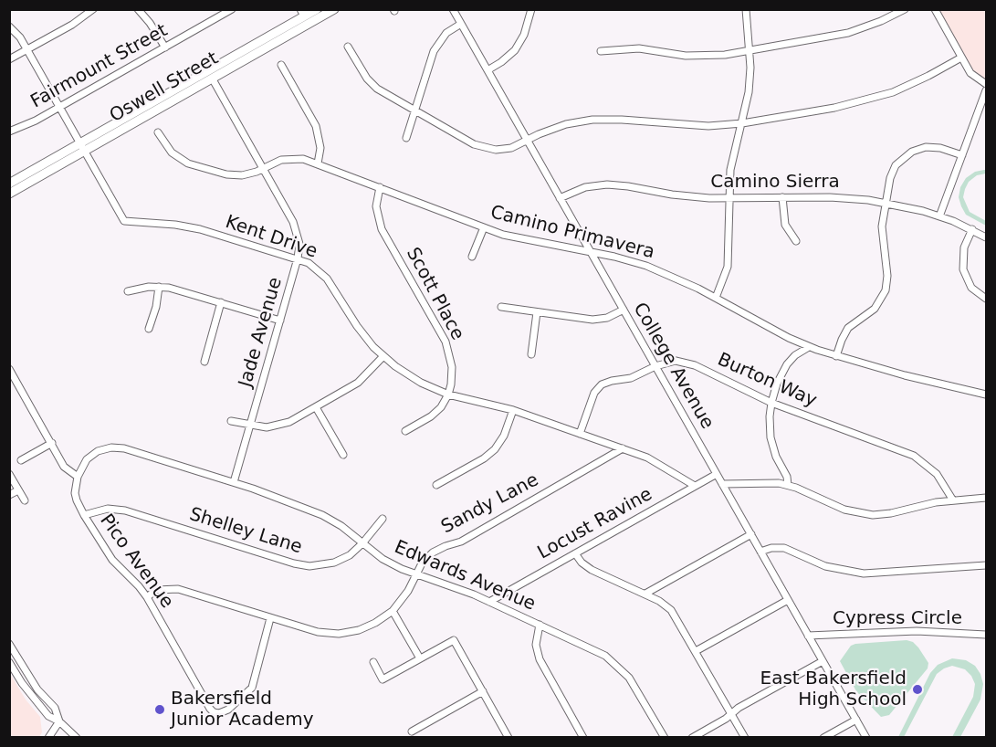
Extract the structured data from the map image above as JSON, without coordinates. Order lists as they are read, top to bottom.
{
  "streets": {
    "main road": ["Oswell Street"],
    "street": [
      "Fairmount Street",
      "Camino Sierra",
      "Camino Primavera",
      "Kent Drive",
      "Scott Place",
      "Jade Avenue",
      "College Avenue",
      "Burton Way",
      "Sandy Lane",
      "Locust Ravine",
      "Shelley Lane",
      "Pico Avenue",
      "Edwards Avenue",
      "Cypress Circle"
    ]
  },
  "crossings": [
    ["Fairmount Street", "Kent Drive"],
    ["Oswell Street", "Kent Drive"],
    ["Oswell Street", "Jade Avenue"],
    ["Camino Sierra", "College Avenue"],
    ["Camino Primavera", "Scott Place"],
    ["Camino Primavera", "Jade Avenue"],
    ["Camino Primavera", "College Avenue"],
    ["Kent Drive", "Scott Place"],
    ["Kent Drive", "Jade Avenue"],
    ["Kent Drive", "Burton Way"],
    ["Kent Drive", "Sandy Lane"],
    ["Kent Drive", "Locust Ravine"],
    ["Jade Avenue", "Edwards Avenue"],
    ["College Avenue", "Burton Way"],
    ["College Avenue", "Locust Ravine"],
    ["College Avenue", "Cypress Circle"],
    ["Sandy Lane", "Pico Avenue"],
    ["Sandy Lane", "Edwards Avenue"],
    ["Locust Ravine", "Edwards Avenue"],
    ["Shelley Lane", "Pico Avenue"],
    ["Shelley Lane", "Edwards Avenue"],
    ["Pico Avenue", "Edwards Avenue"]
  ],
  "places": ["East Bakersfield High School", "Bakersfield Junior Academy"]
}
